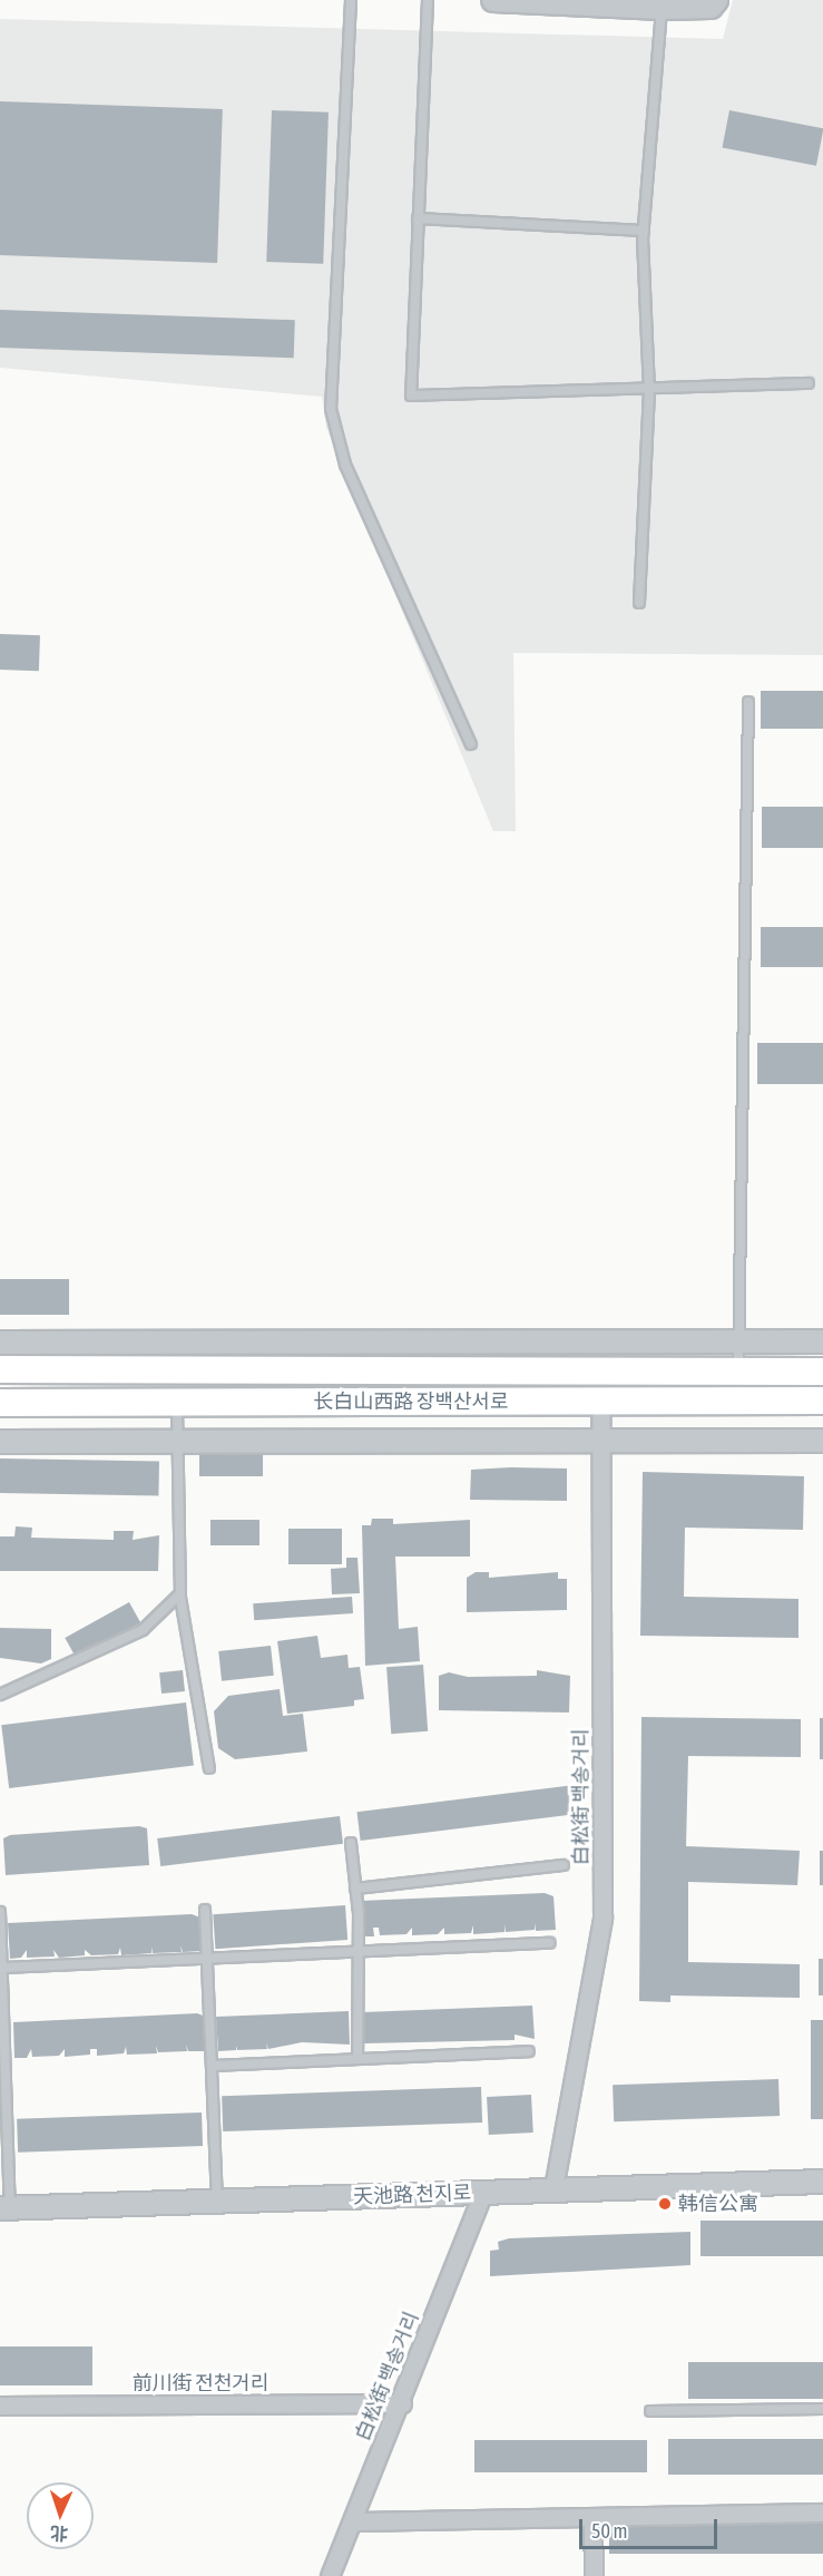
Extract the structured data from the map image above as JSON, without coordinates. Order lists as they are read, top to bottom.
{
  "streets": {
    "main road": ["长白山西路 장백산서로"],
    "street": ["白松街 백송거리", "天池路 천지로", "前川街 전천거리"]
  },
  "crossings": [
    ["长白山西路 장백산서로", "白松街 백송거리"],
    ["白松街 백송거리", "天池路 천지로"],
    ["白松街 백송거리", "前川街 전천거리"]
  ],
  "places": ["韩信公寓"],
  "scale_bar": "50 m",
  "north": "bottom"
}
